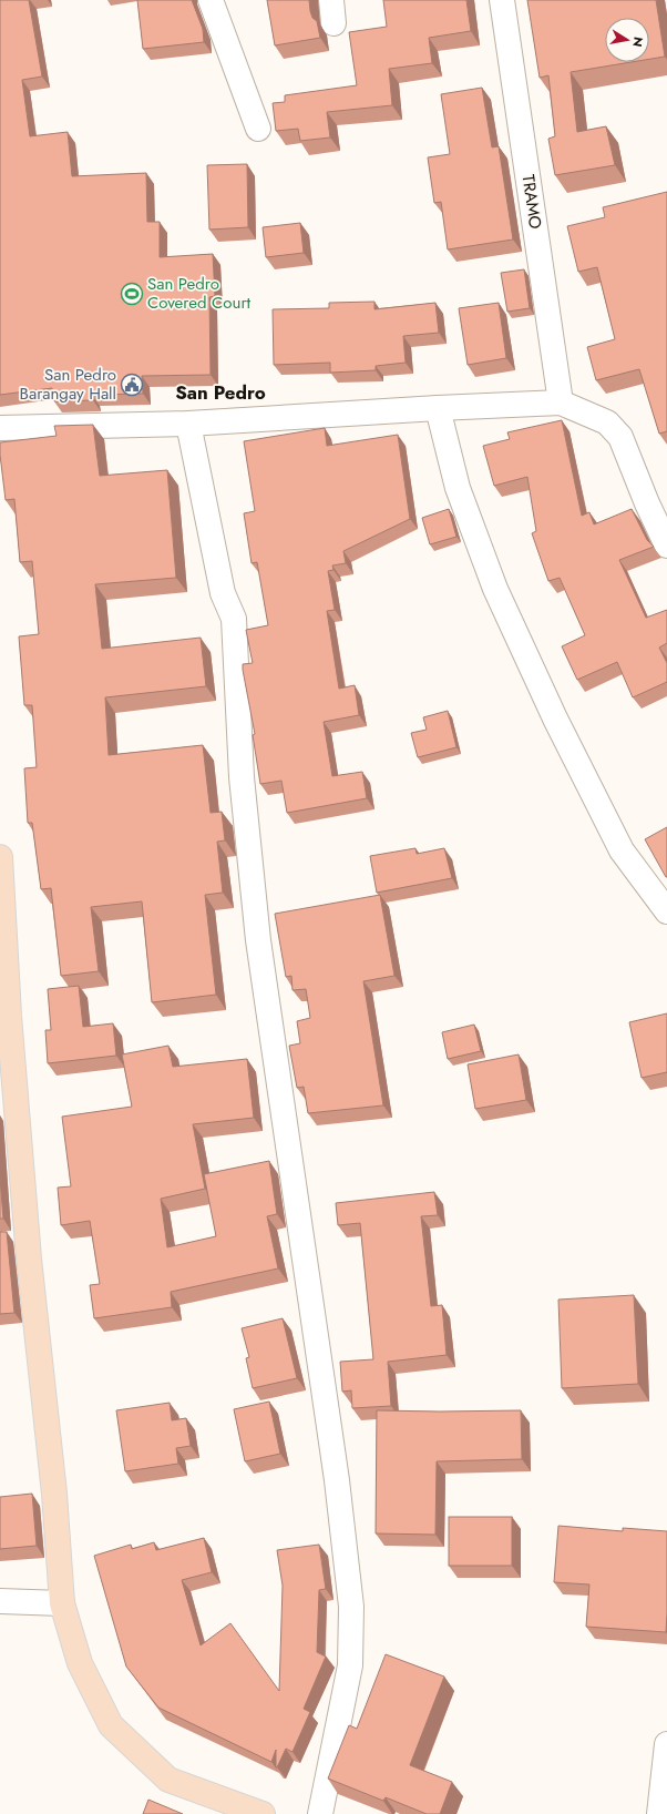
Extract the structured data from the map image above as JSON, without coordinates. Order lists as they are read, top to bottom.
{
  "streets": {
    "street": ["TRAMO"]
  },
  "districts": ["San Pedro"],
  "places": {
    "sports": ["San Pedro Covered Court"],
    "public building": ["San Pedro Barangay Hall"]
  },
  "north": "right"
}
